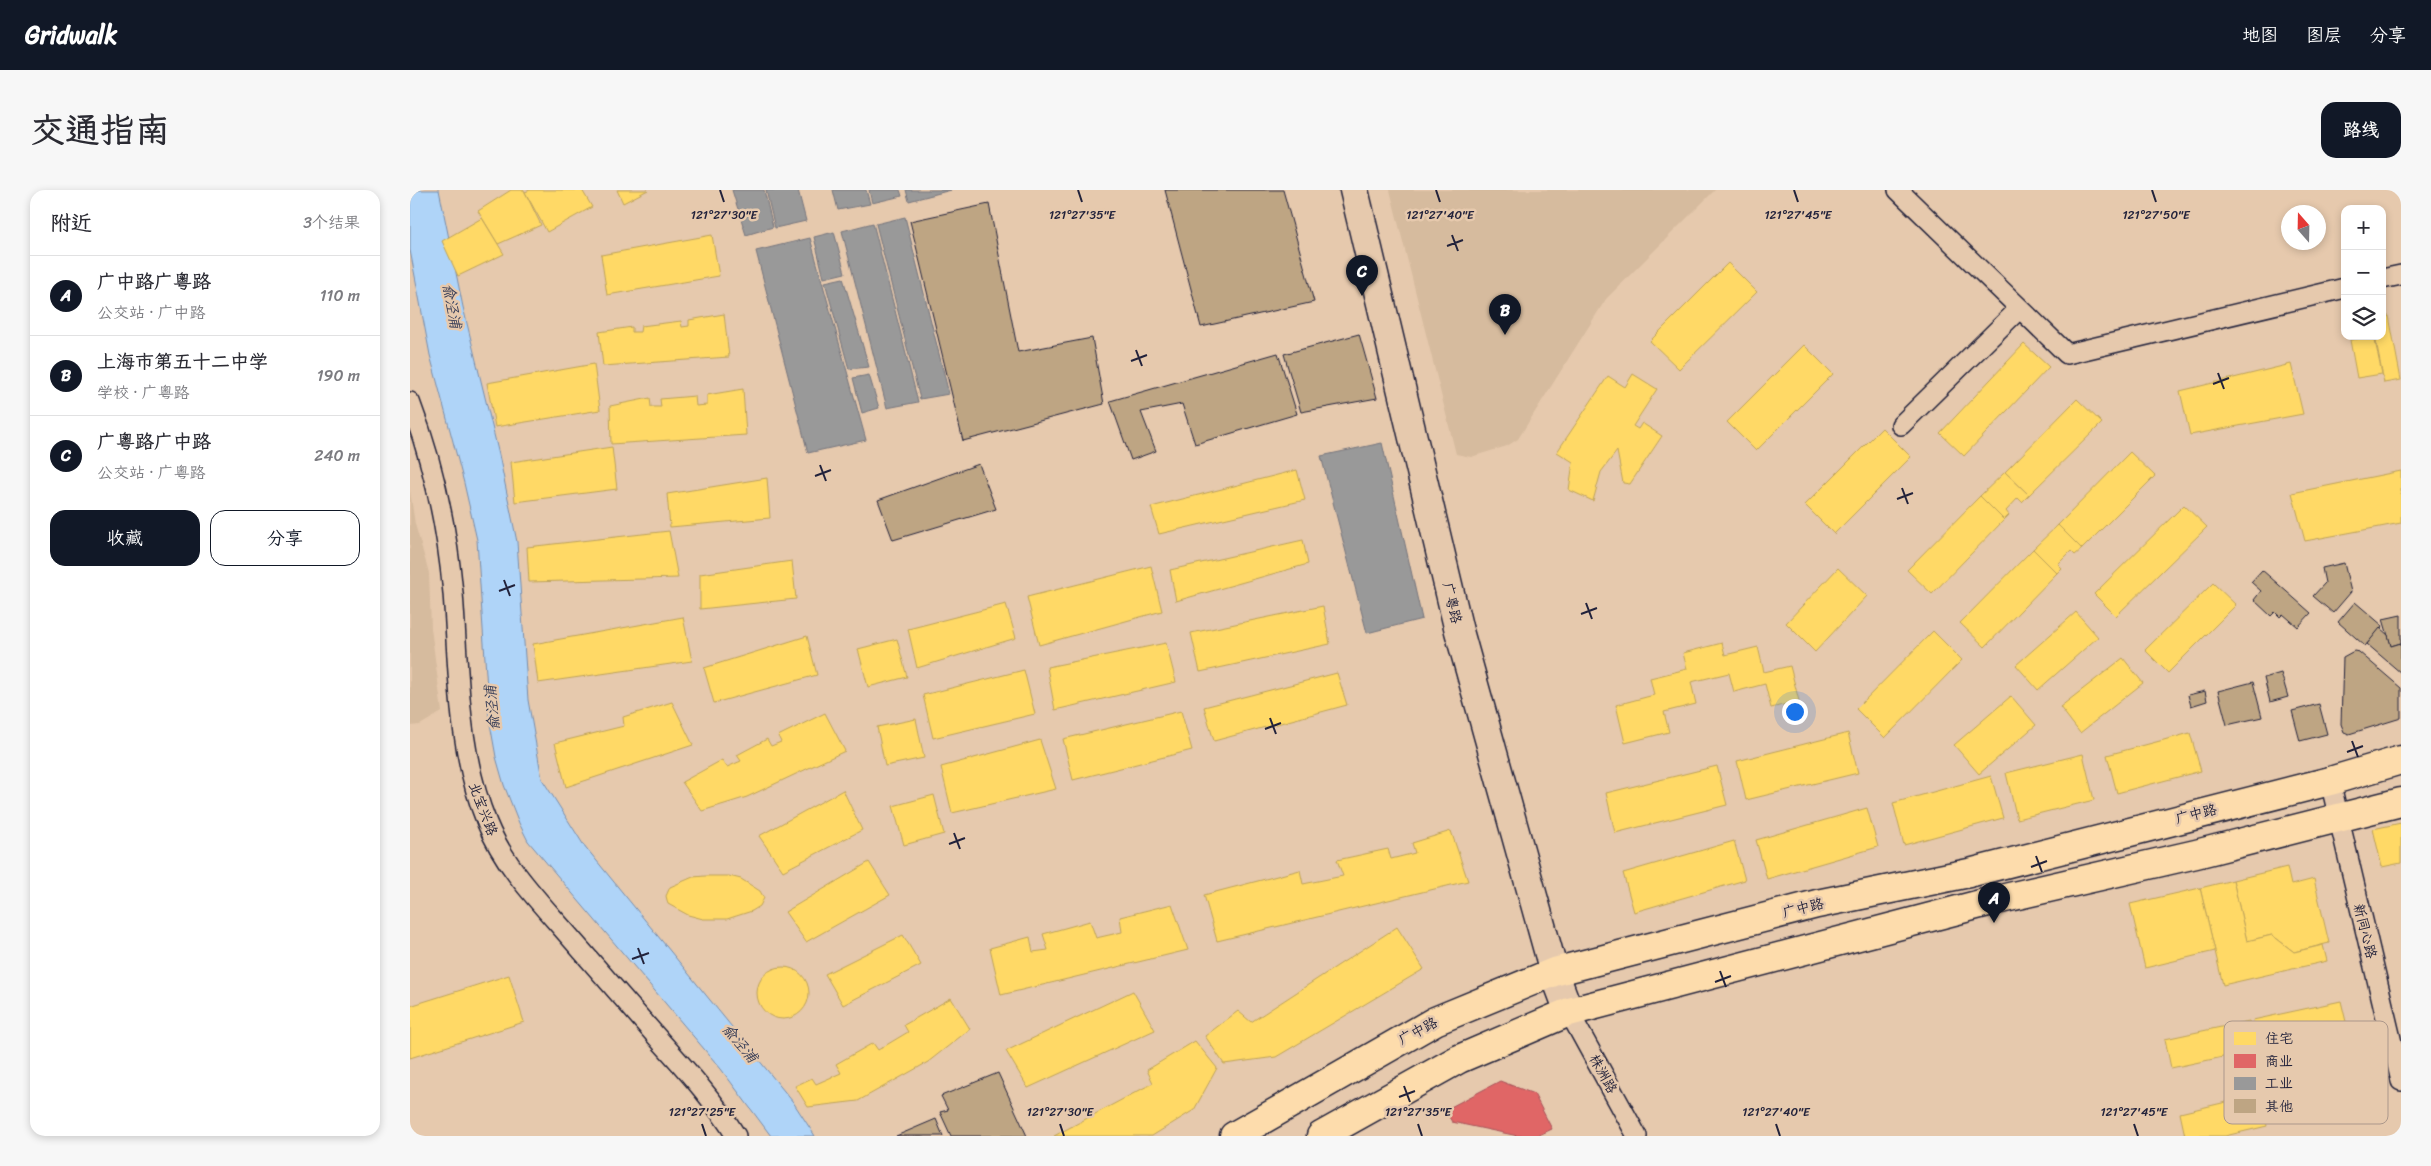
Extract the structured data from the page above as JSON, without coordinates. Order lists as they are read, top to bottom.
{
  "streets": {
    "main road": ["广粤路", "广中路"],
    "street": ["北宝兴路", "新同心路", "株洲路"]
  },
  "crossings": [
    ["广粤路", "广中路"],
    ["广粤路", "株洲路"],
    ["广中路", "新同心路"]
  ],
  "water": ["俞泾浦"],
  "legend": [
    "住宅",
    "商业",
    "工业",
    "其他"
  ],
  "north": "top",
  "page": {
    "header": "Gridwalk",
    "nav": ["地图", "图层", "分享"],
    "title": "交通指南",
    "buttons": [
      "路线",
      ["收藏", "分享"]
    ],
    "heading": ["附近", "3个结果"],
    "map_buttons": ["+", "−"],
    "list": [
      {
        "mark": "A",
        "name": "广中路广粤路",
        "note": "公交站 · 广中路",
        "value": "110 m"
      },
      {
        "mark": "B",
        "name": "上海市第五十二中学",
        "note": "学校 · 广粤路",
        "value": "190 m"
      },
      {
        "mark": "C",
        "name": "广粤路广中路",
        "note": "公交站 · 广粤路",
        "value": "240 m"
      }
    ],
    "pins": ["C", "B", "A"]
  },
  "coordinates": [
    "121°27'30\"E",
    "121°27'35\"E",
    "121°27'40\"E",
    "121°27'45\"E",
    "121°27'50\"E",
    "121°27'25\"E"
  ]
}
